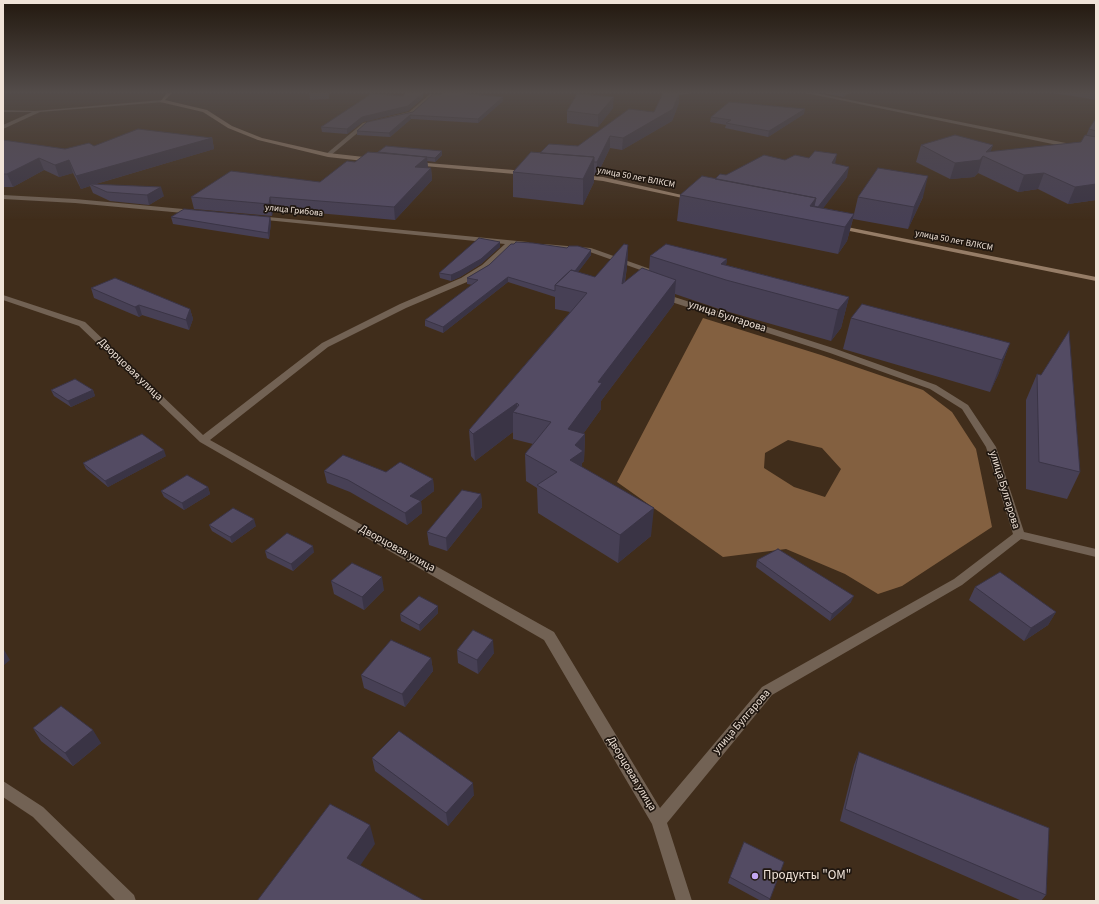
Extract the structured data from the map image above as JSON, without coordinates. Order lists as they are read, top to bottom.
{
  "streets": {
    "street": [
      "улица 50 лет ВЛКСМ",
      "улица Грибова",
      "улица Булгарова",
      "Дворцовая улица"
    ]
  },
  "crossings": [
    ["улица Булгарова", "Дворцовая улица"]
  ],
  "places": ["Продукты \"ОМ\""]
}
